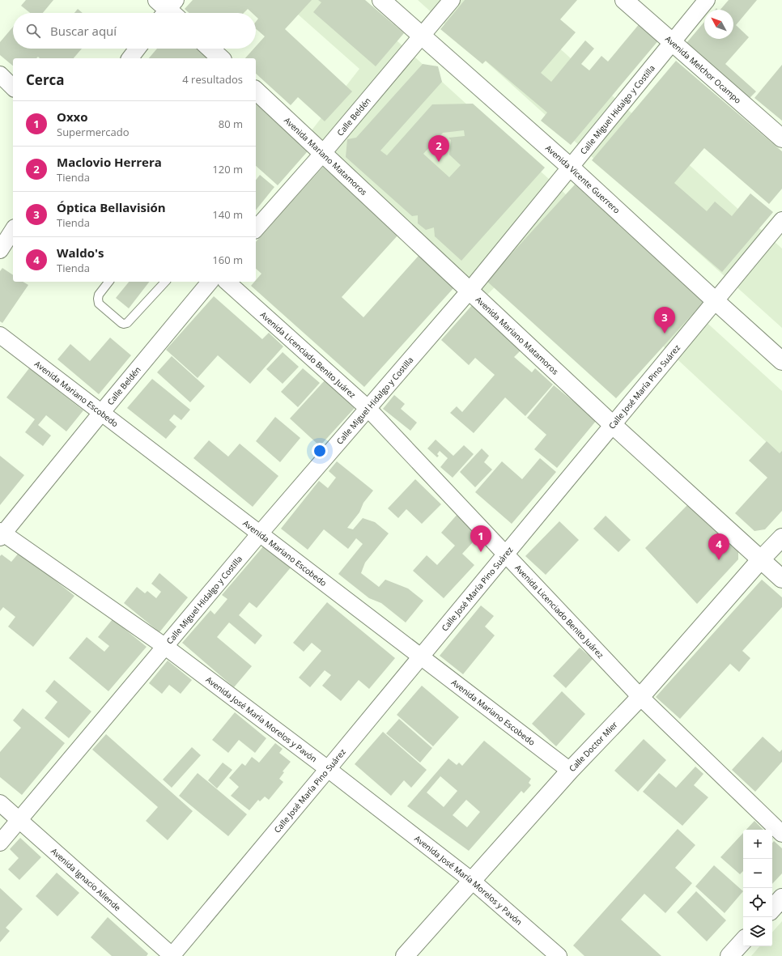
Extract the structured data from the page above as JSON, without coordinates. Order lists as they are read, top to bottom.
{
  "streets": {
    "main road": [
      "Avenida Melchor Ocampo",
      "Avenida Mariano Matamoros",
      "Avenida Vicente Guerrero",
      "Calle Doctor Mier"
    ],
    "street": [
      "Calle Miguel Hidalgo y Costilla",
      "Calle Beldén",
      "Avenida Licenciado Benito Juárez",
      "Calle José María Pino Suárez",
      "Avenida Mariano Escobedo",
      "Avenida José María Morelos y Pavón",
      "Avenida Ignacio Allende"
    ]
  },
  "crossings": [
    ["Avenida Melchor Ocampo", "Calle Miguel Hidalgo y Costilla"],
    ["Calle Miguel Hidalgo y Costilla", "Avenida Mariano Matamoros"],
    ["Calle Miguel Hidalgo y Costilla", "Avenida Vicente Guerrero"],
    ["Calle Miguel Hidalgo y Costilla", "Avenida Licenciado Benito Juárez"],
    ["Calle Miguel Hidalgo y Costilla", "Avenida Mariano Escobedo"],
    ["Calle Miguel Hidalgo y Costilla", "Avenida José María Morelos y Pavón"],
    ["Calle Miguel Hidalgo y Costilla", "Avenida Ignacio Allende"],
    ["Calle Beldén", "Avenida Mariano Matamoros"],
    ["Calle Beldén", "Avenida Vicente Guerrero"],
    ["Calle Beldén", "Avenida Mariano Escobedo"],
    ["Calle Beldén", "Avenida José María Morelos y Pavón"],
    ["Avenida Mariano Matamoros", "Calle José María Pino Suárez"],
    ["Avenida Mariano Matamoros", "Calle Doctor Mier"],
    ["Avenida Vicente Guerrero", "Calle José María Pino Suárez"],
    ["Avenida Licenciado Benito Juárez", "Calle José María Pino Suárez"],
    ["Avenida Licenciado Benito Juárez", "Calle Doctor Mier"],
    ["Calle José María Pino Suárez", "Avenida Mariano Escobedo"],
    ["Calle José María Pino Suárez", "Avenida José María Morelos y Pavón"],
    ["Calle José María Pino Suárez", "Avenida Ignacio Allende"],
    ["Avenida Mariano Escobedo", "Calle Doctor Mier"],
    ["Avenida José María Morelos y Pavón", "Calle Doctor Mier"]
  ],
  "north": "top left",
  "page": {
    "search": "Buscar aquí",
    "heading": ["Cerca", "4 resultados"],
    "list": [
      {
        "mark": "1",
        "name": "Oxxo",
        "note": "Supermercado",
        "value": "80 m"
      },
      {
        "mark": "2",
        "name": "Maclovio Herrera",
        "note": "Tienda",
        "value": "120 m"
      },
      {
        "mark": "3",
        "name": "Óptica Bellavisión",
        "note": "Tienda",
        "value": "140 m"
      },
      {
        "mark": "4",
        "name": "Waldo's",
        "note": "Tienda",
        "value": "160 m"
      }
    ],
    "pins": [
      "2",
      "3",
      "1",
      "4"
    ],
    "map_buttons": ["+", "−"]
  }
}
